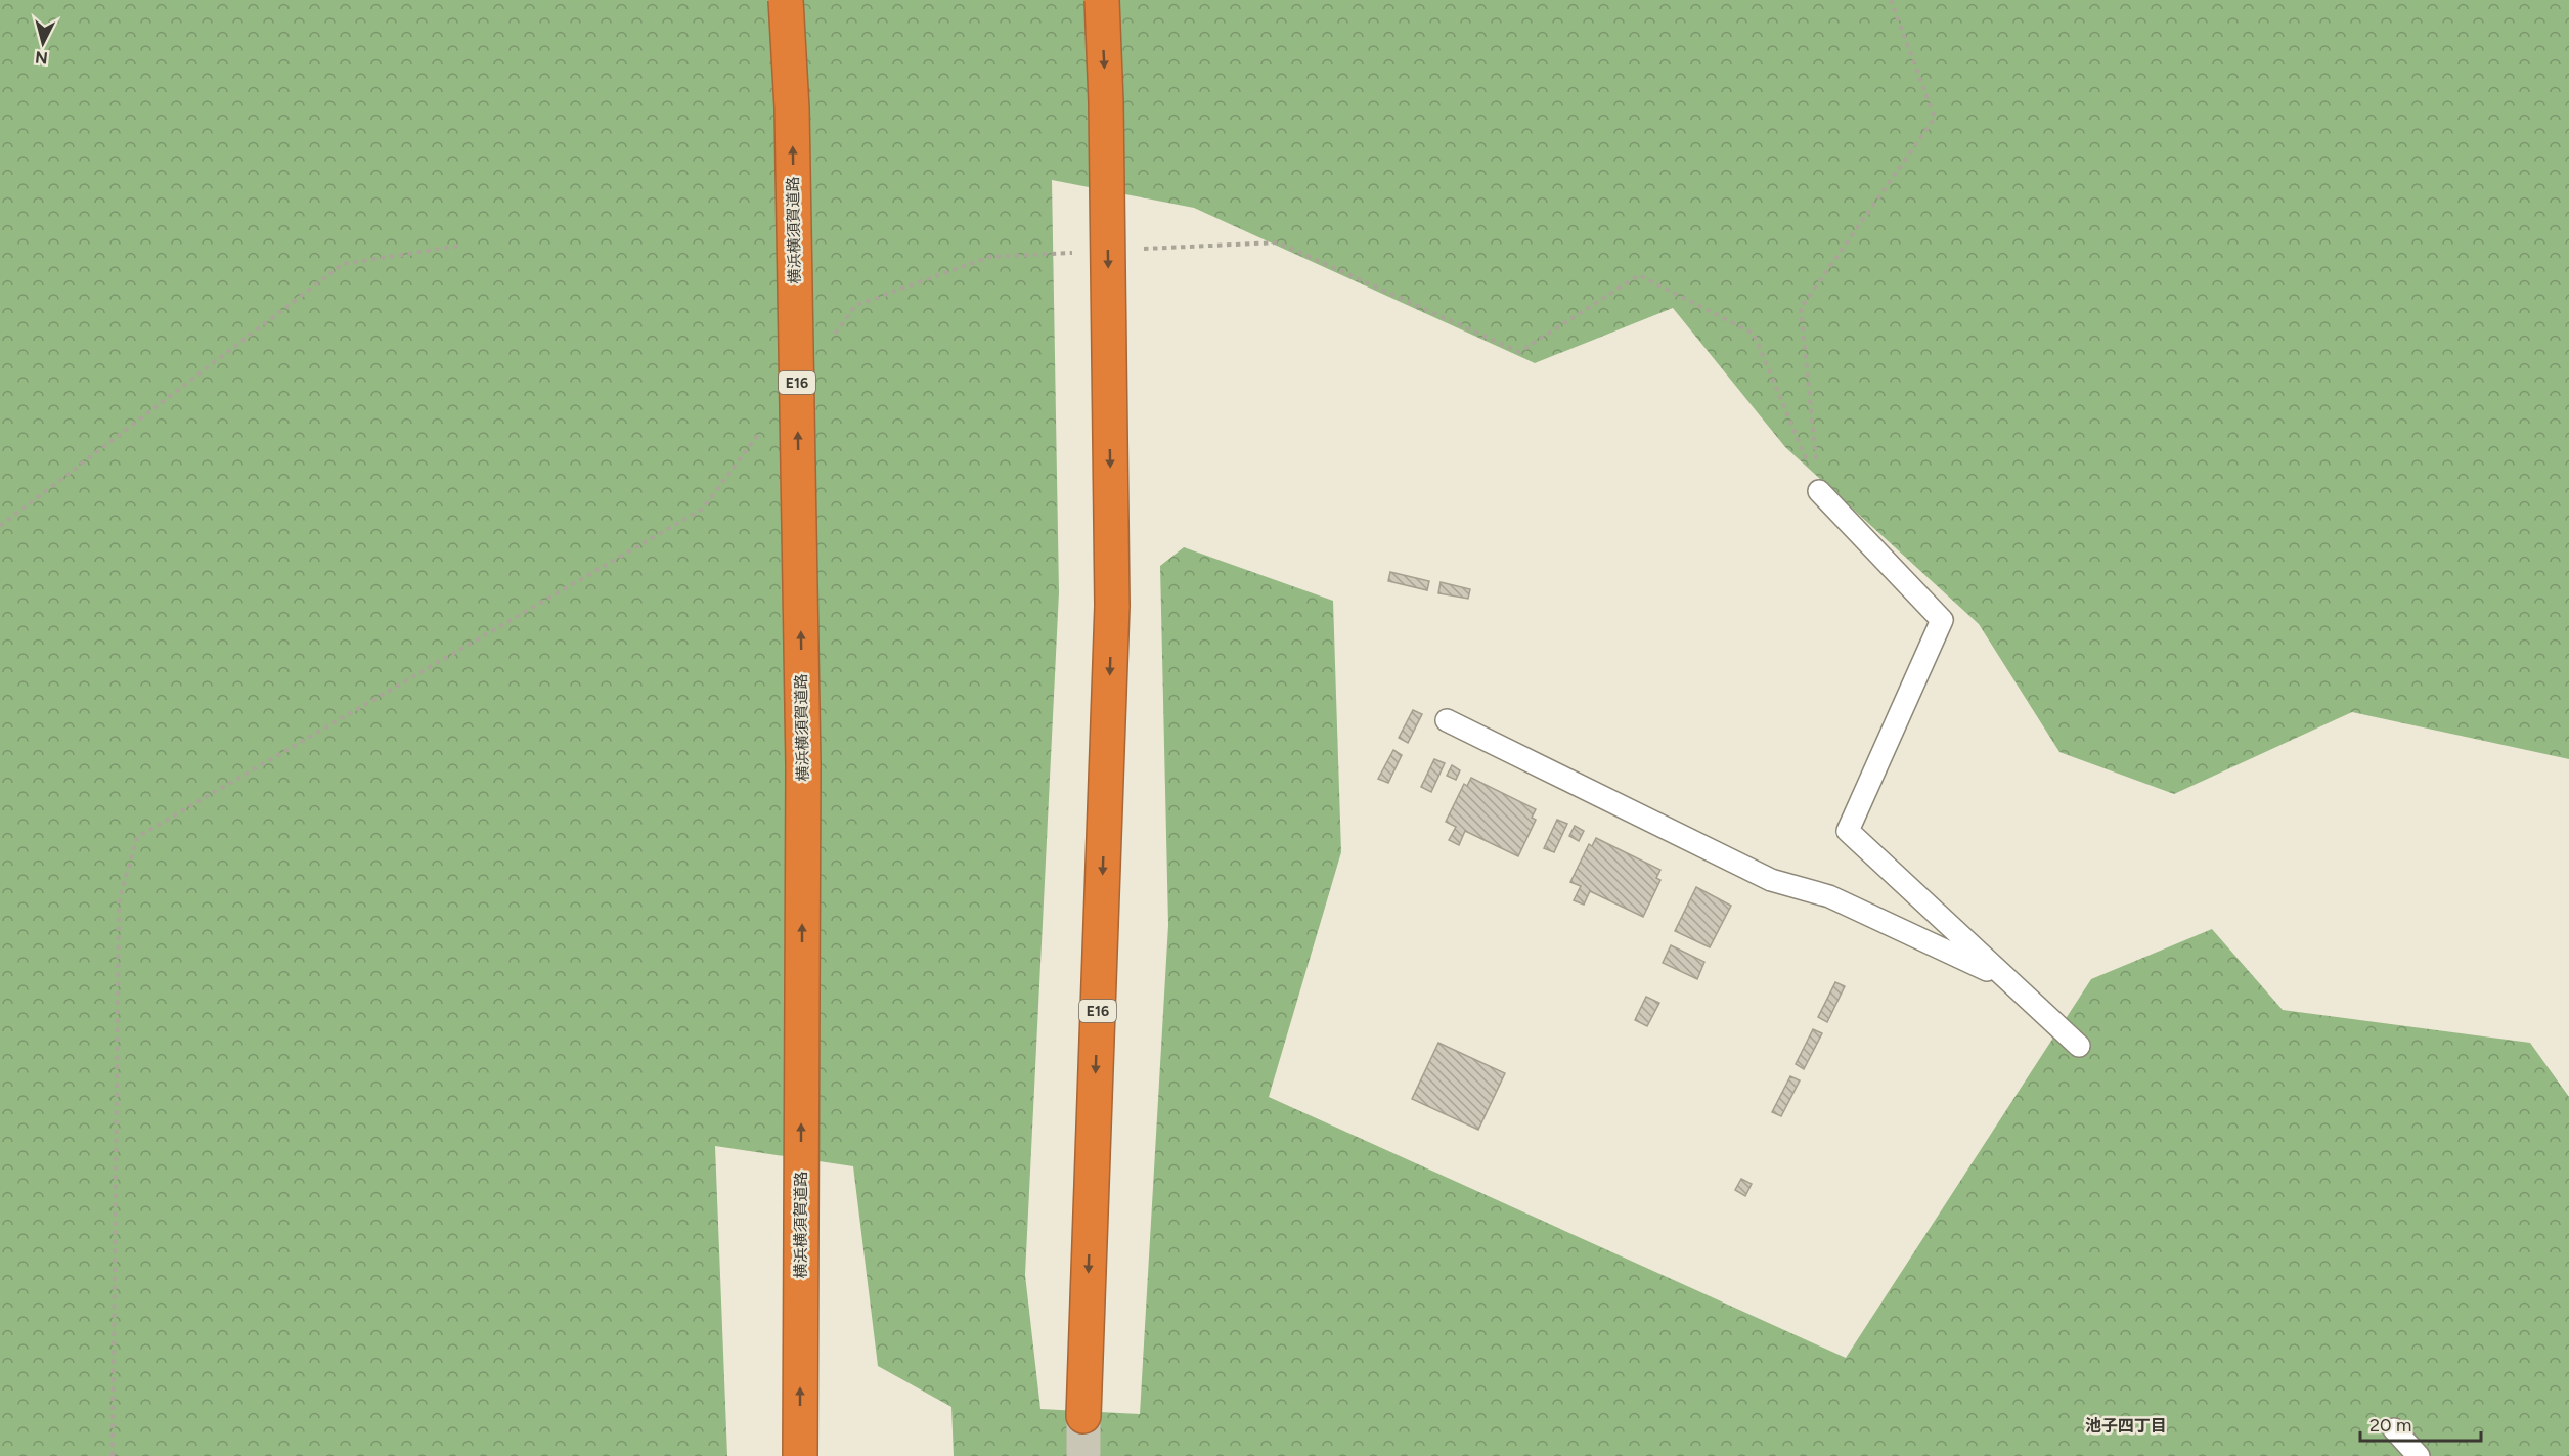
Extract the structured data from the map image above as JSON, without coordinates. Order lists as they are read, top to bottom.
{
  "streets": {
    "highway": ["横浜横須賀道路", "E16"]
  },
  "districts": ["池子四丁目"],
  "scale_bar": "20 m",
  "north": "bottom"
}
